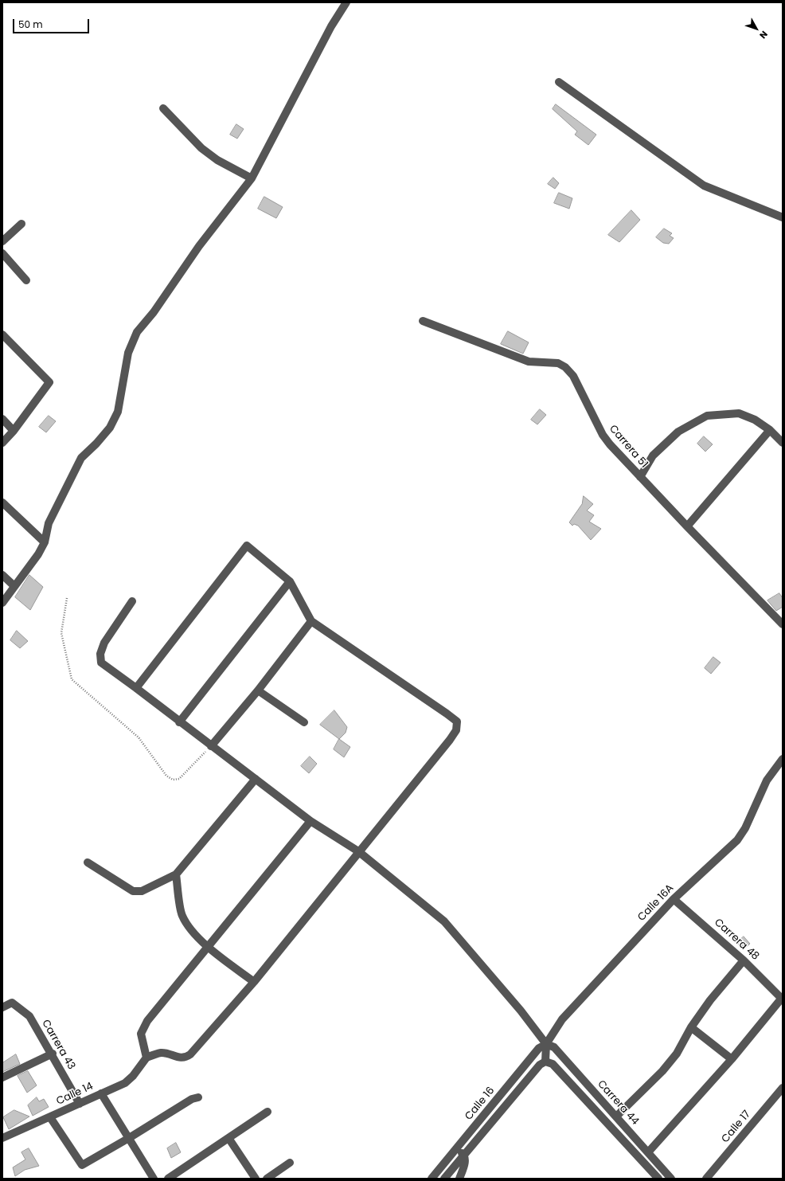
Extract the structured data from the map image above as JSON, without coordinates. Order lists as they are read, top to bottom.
{
  "streets": {
    "street": [
      "Carrera 51",
      "Calle 16A",
      "Carrera 48",
      "Carrera 43",
      "Calle 14",
      "Carrera 44",
      "Calle 16",
      "Calle 17"
    ]
  },
  "crossings": [
    ["Calle 16A", "Carrera 48"],
    ["Calle 16A", "Carrera 44"],
    ["Calle 16A", "Calle 16"],
    ["Carrera 43", "Calle 14"],
    ["Carrera 44", "Calle 16"]
  ],
  "scale_bar": "50 m",
  "north": "bottom right"
}
